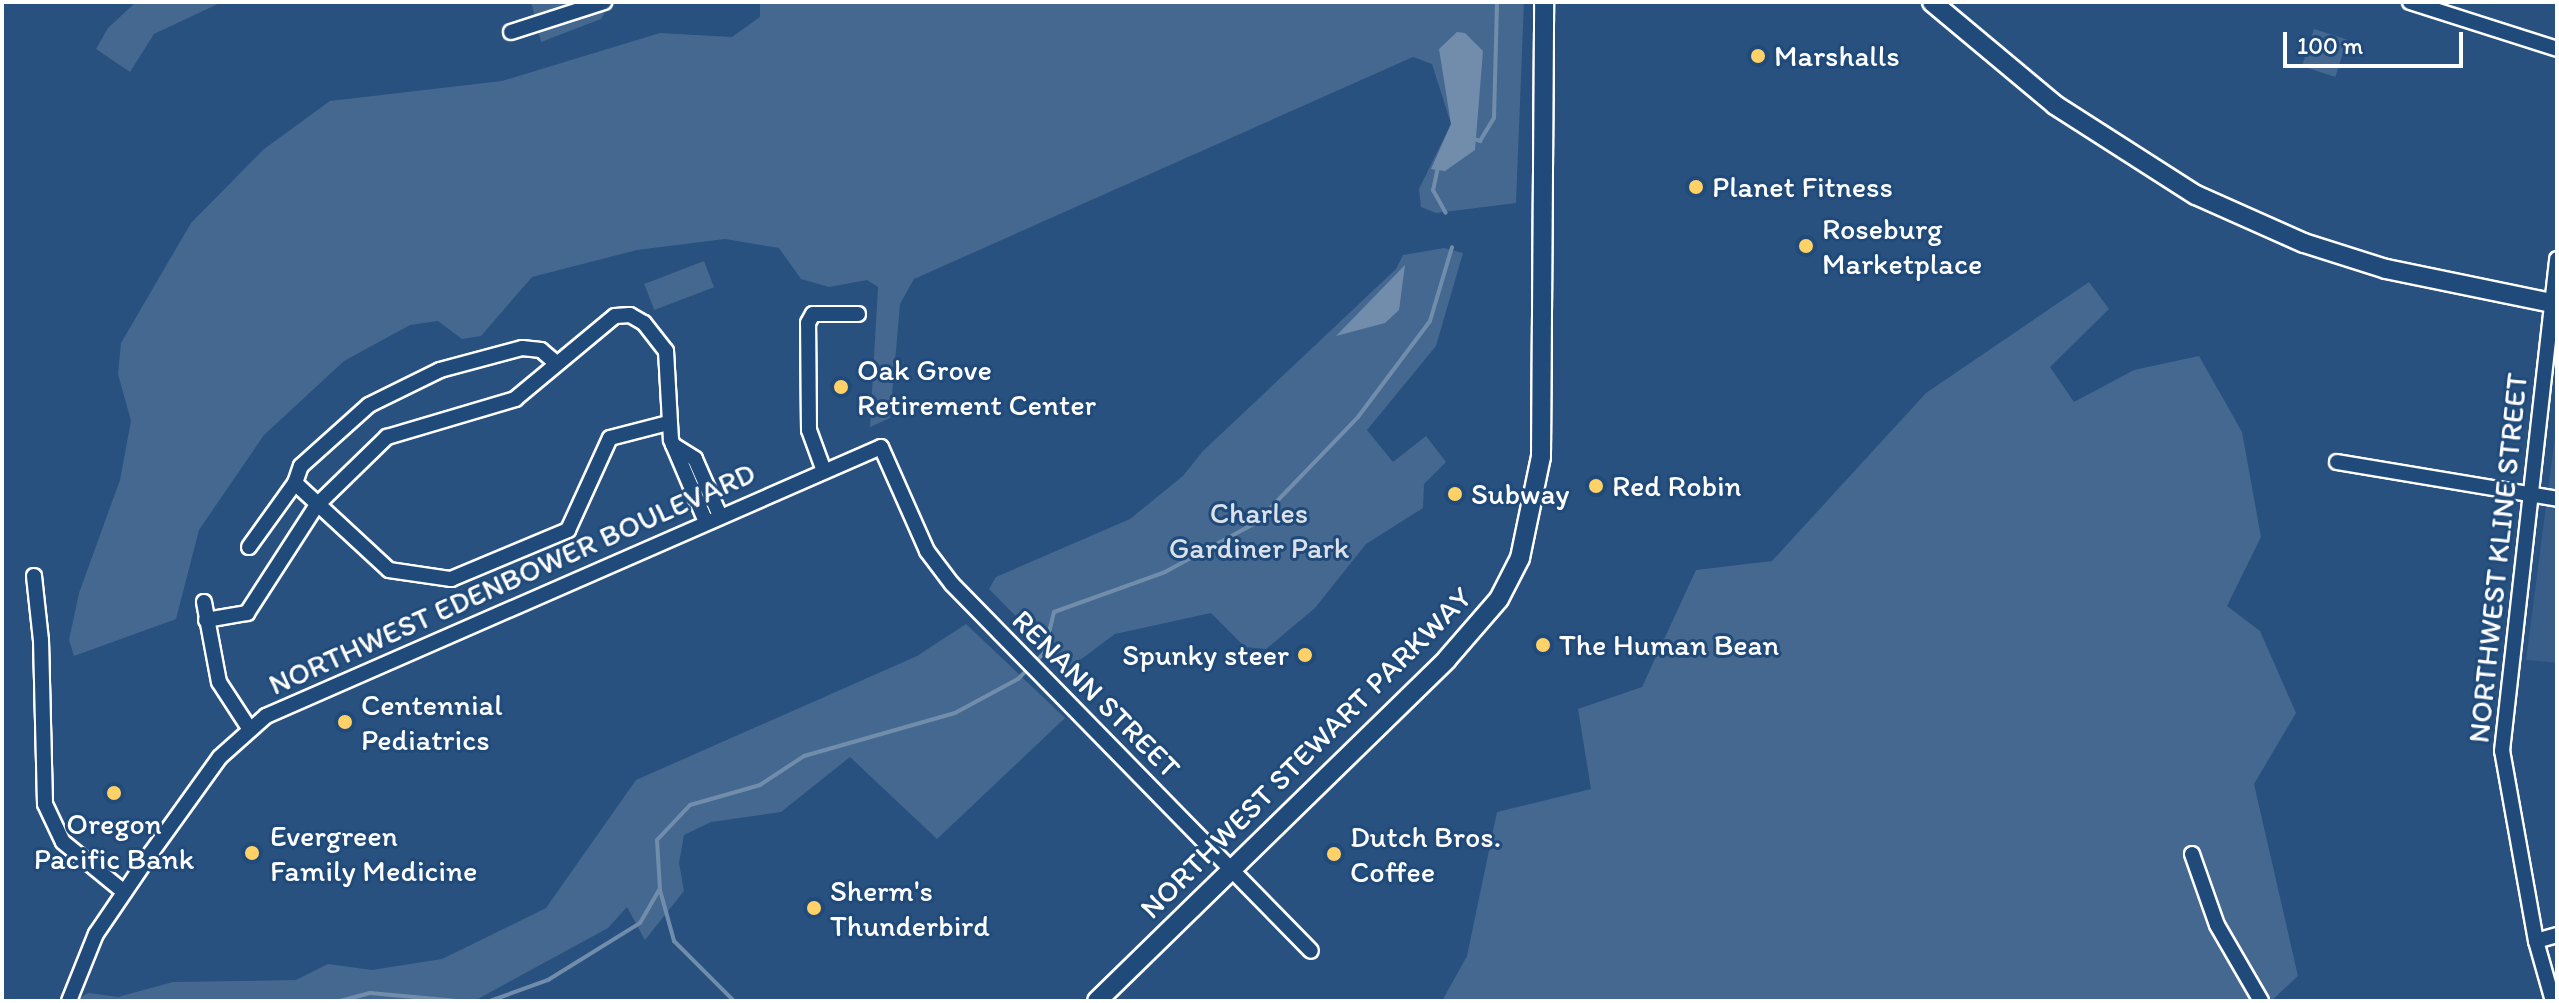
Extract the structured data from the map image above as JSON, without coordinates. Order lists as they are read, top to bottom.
{
  "streets": {
    "main road": ["NORTHWEST STEWART PARKWAY"],
    "street": ["NORTHWEST KLINE STREET", "NORTHWEST EDENBOWER BOULEVARD", "RENANN STREET"]
  },
  "crossings": [
    ["NORTHWEST EDENBOWER BOULEVARD", "RENANN STREET"],
    ["RENANN STREET", "NORTHWEST STEWART PARKWAY"]
  ],
  "parks": ["Charles Gardiner Park"],
  "places": [
    "Marshalls",
    "Planet Fitness",
    "Roseburg Marketplace",
    "Oak Grove Retirement Center",
    "Red Robin",
    "Subway",
    "The Human Bean",
    "Spunky steer",
    "Centennial Pediatrics",
    "Oregon Pacific Bank",
    "Evergreen Family Medicine",
    "Dutch Bros. Coffee",
    "Sherm's Thunderbird"
  ],
  "scale_bar": "100 m"
}
